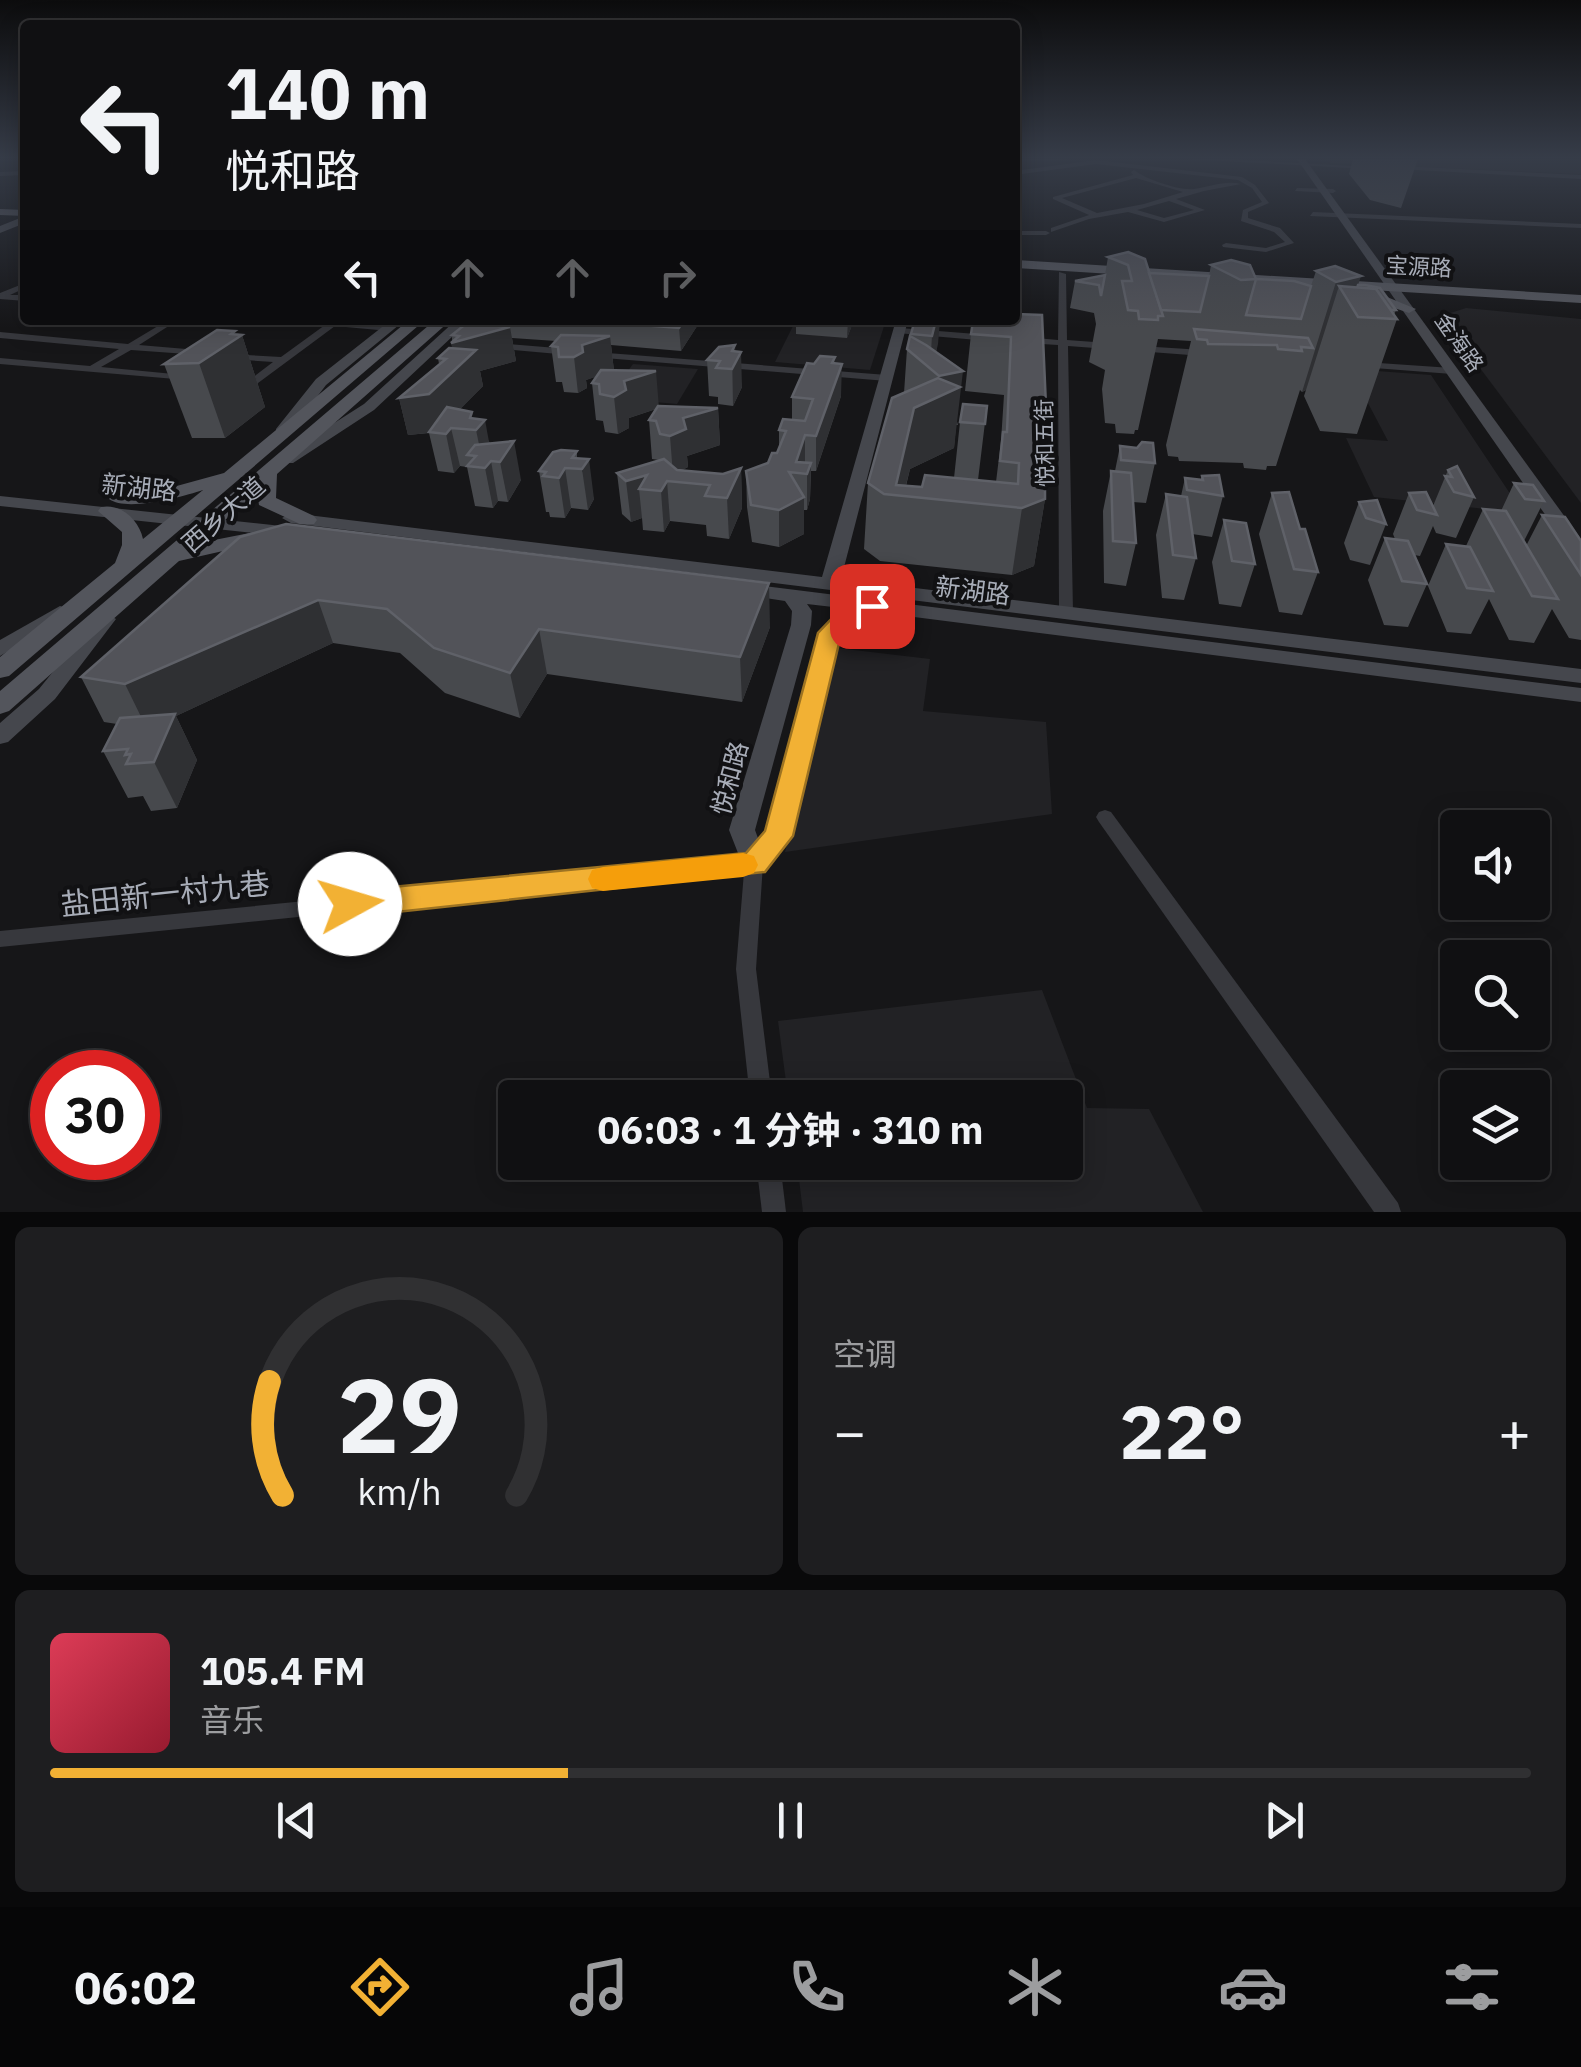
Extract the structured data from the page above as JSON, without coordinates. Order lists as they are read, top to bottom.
{
  "streets": {
    "main road": ["宝源路", "西乡大道"],
    "street": [
      "金海路",
      "悦和五街",
      "新湖路",
      "悦和路",
      "盐田新一村九巷"
    ]
  },
  "crossings": [
    ["宝源路", "金海路"],
    ["宝源路", "悦和五街"],
    ["悦和五街", "新湖路"],
    ["新湖路", "西乡大道"],
    ["新湖路", "悦和路"],
    ["悦和路", "盐田新一村九巷"]
  ],
  "page": {
    "turn": ["140 m", "悦和路"],
    "limit": "30",
    "trip": "06:03 · 1 分钟 · 310 m",
    "tile": "空调",
    "heat": ["−", "22°", "+"],
    "song": ["105.4 FM", "音乐"],
    "tabs": "06:02",
    "gauge": ["29", "km/h"]
  }
}
